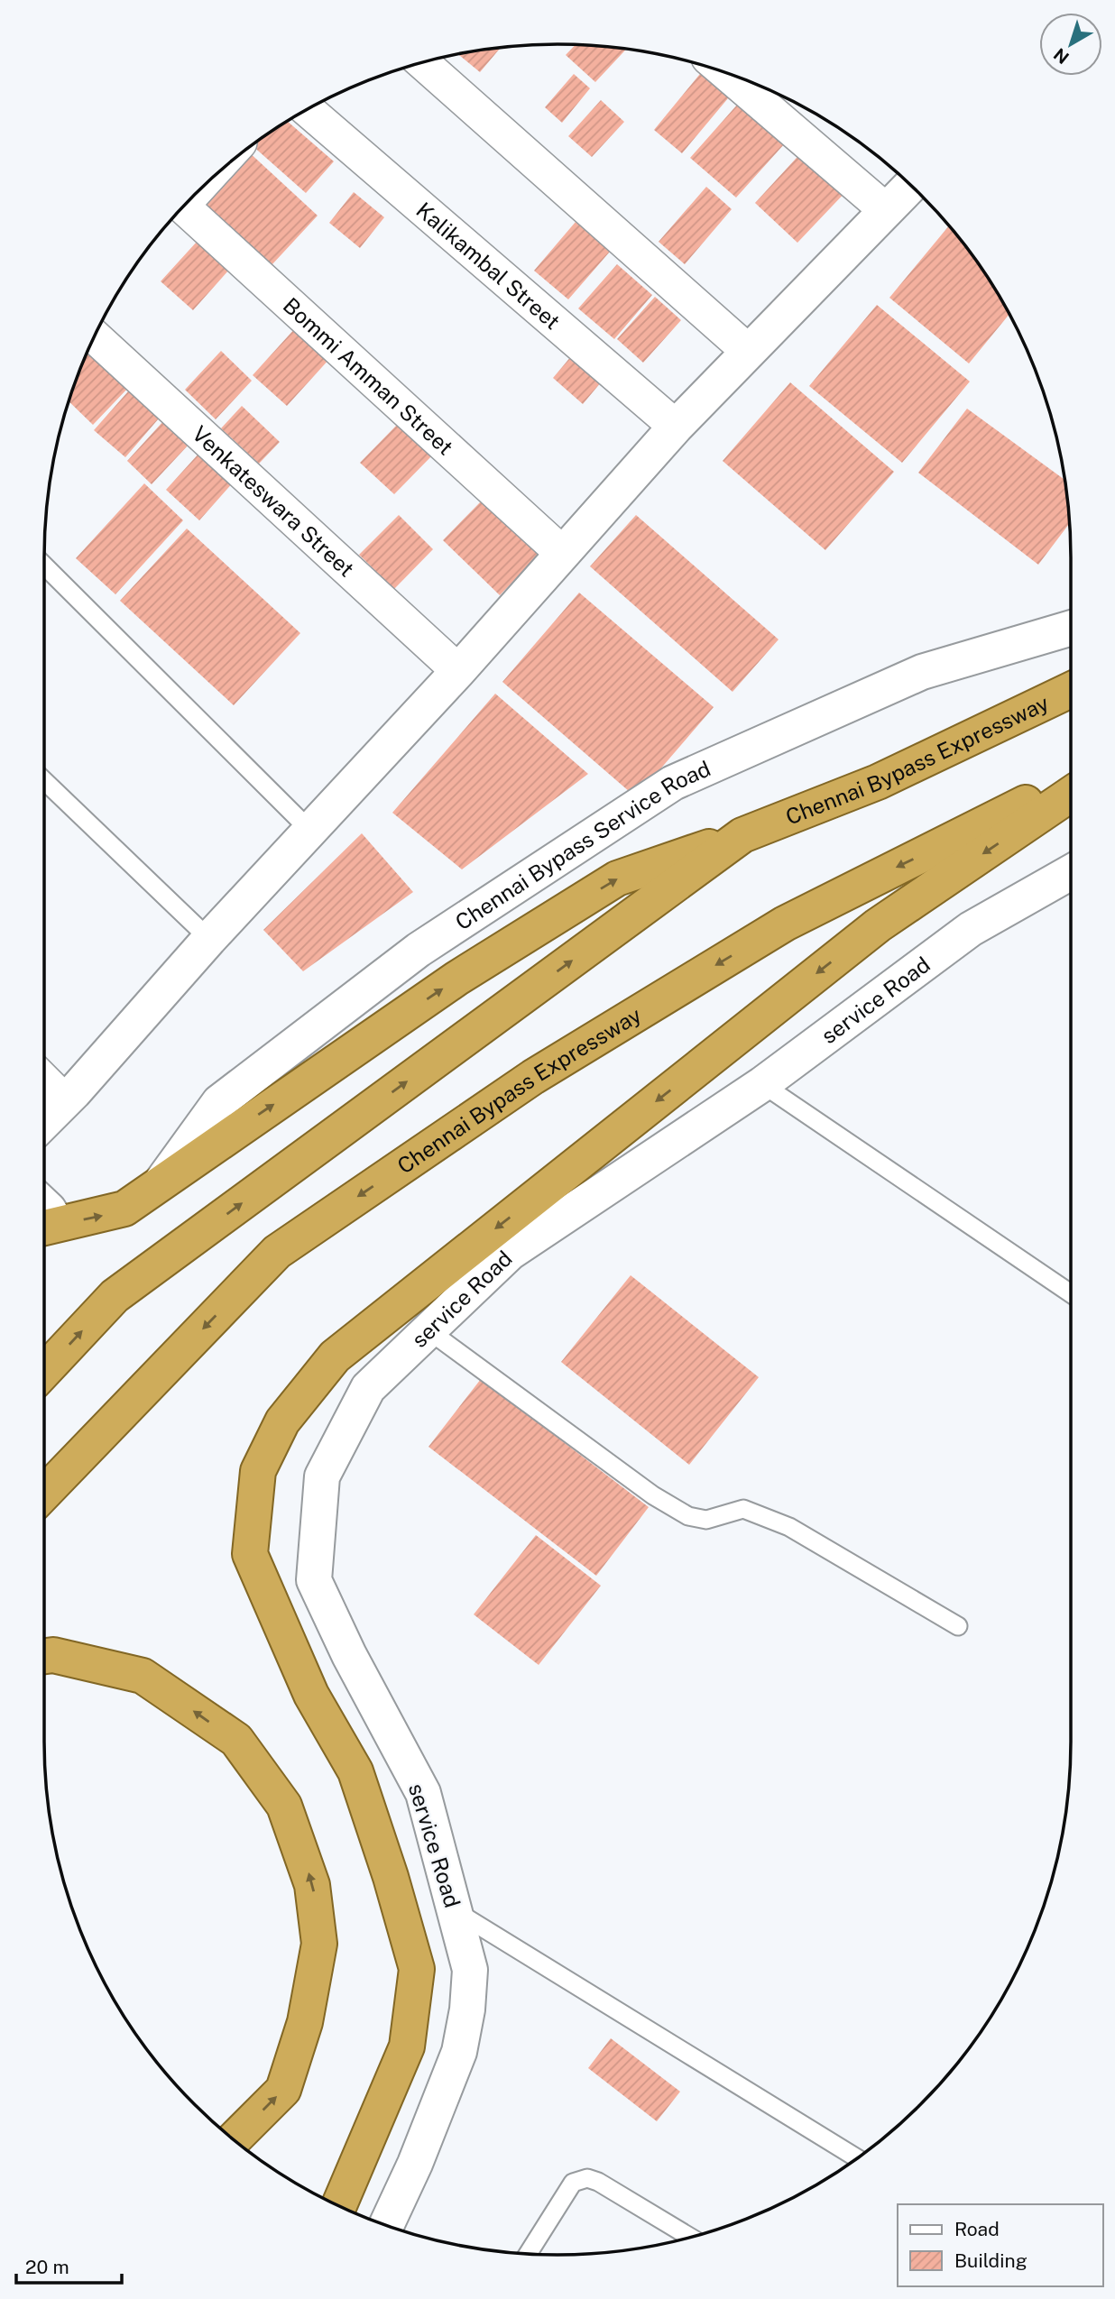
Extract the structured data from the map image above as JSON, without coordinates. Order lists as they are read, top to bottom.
{
  "streets": {
    "highway": ["Chennai Bypass Expressway"],
    "street": [
      "Kalikambal Street",
      "Bommi Amman Street",
      "Venkateswara Street",
      "Chennai Bypass Service Road",
      "service Road"
    ]
  },
  "legend": ["Road", "Building"],
  "scale_bar": "20 m",
  "north": "bottom left"
}
